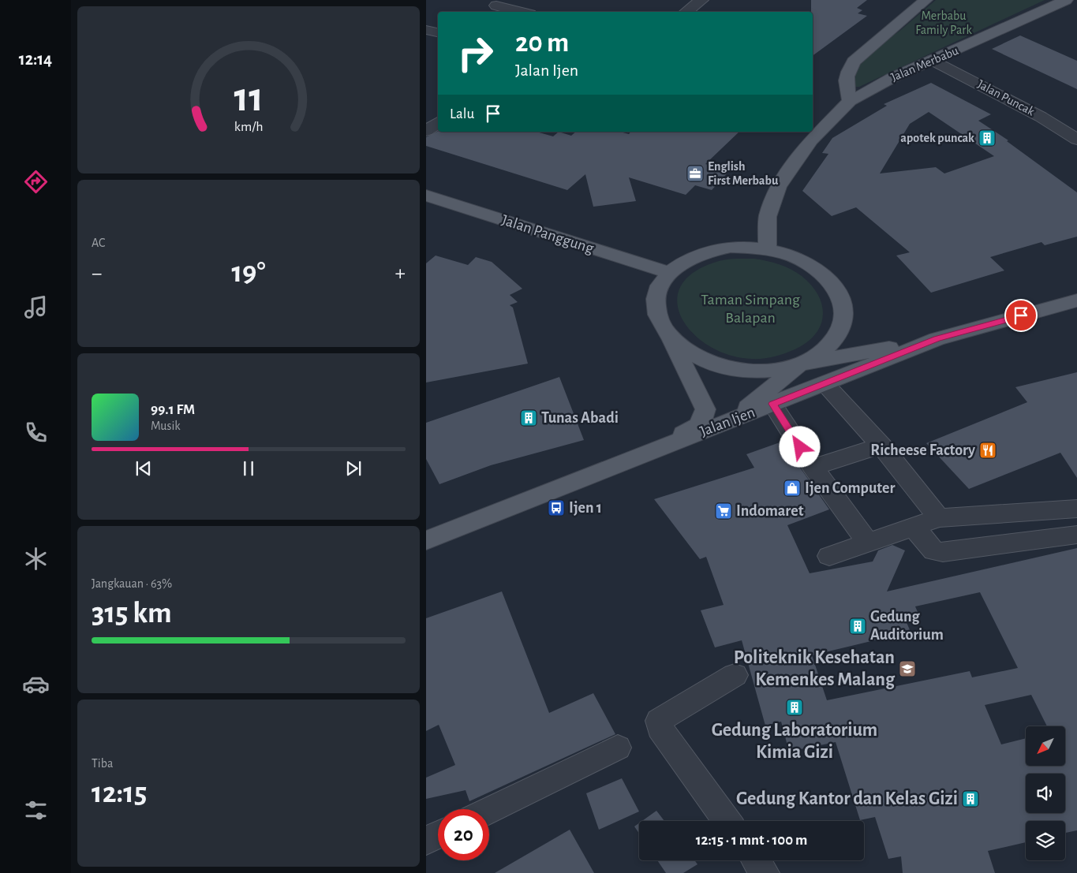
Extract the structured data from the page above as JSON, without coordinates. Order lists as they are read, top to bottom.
{
  "streets": {
    "main road": ["Jalan Merbabu", "Jalan Panggung", "Jalan Ijen"],
    "street": ["Jalan Puncak"]
  },
  "crossings": [
    ["Jalan Merbabu", "Jalan Puncak"]
  ],
  "parks": ["Merbabu Family Park", "Taman Simpang Balapan"],
  "places": {
    "building": [
      "apotek puncak",
      "Tunas Abadi",
      "Gedung Auditorium",
      "Gedung Laboratorium Kimia Gizi",
      "Gedung Kantor dan Kelas Gizi"
    ],
    "office": ["English First Merbabu"],
    "restaurant": ["Richeese Factory"],
    "shop": ["Ijen Computer"],
    "bus stop": ["Ijen 1"],
    "supermarket": ["Indomaret"],
    "school or university": ["Politeknik Kesehatan Kemenkes Malang"]
  },
  "north": "bottom left",
  "page": {
    "tabs": "12:14",
    "turn": ["20 m", "Jalan Ijen"],
    "then": "Lalu",
    "tile": [
      "AC",
      ["Jangkauan · 63%", "315 km"],
      ["Tiba", "12:15"]
    ],
    "heat": ["−", "19°", "+"],
    "song": ["99.1 FM", "Musik"],
    "limit": "20",
    "trip": "12:15 · 1 mnt · 100 m",
    "gauge": ["11", "km/h"]
  }
}
